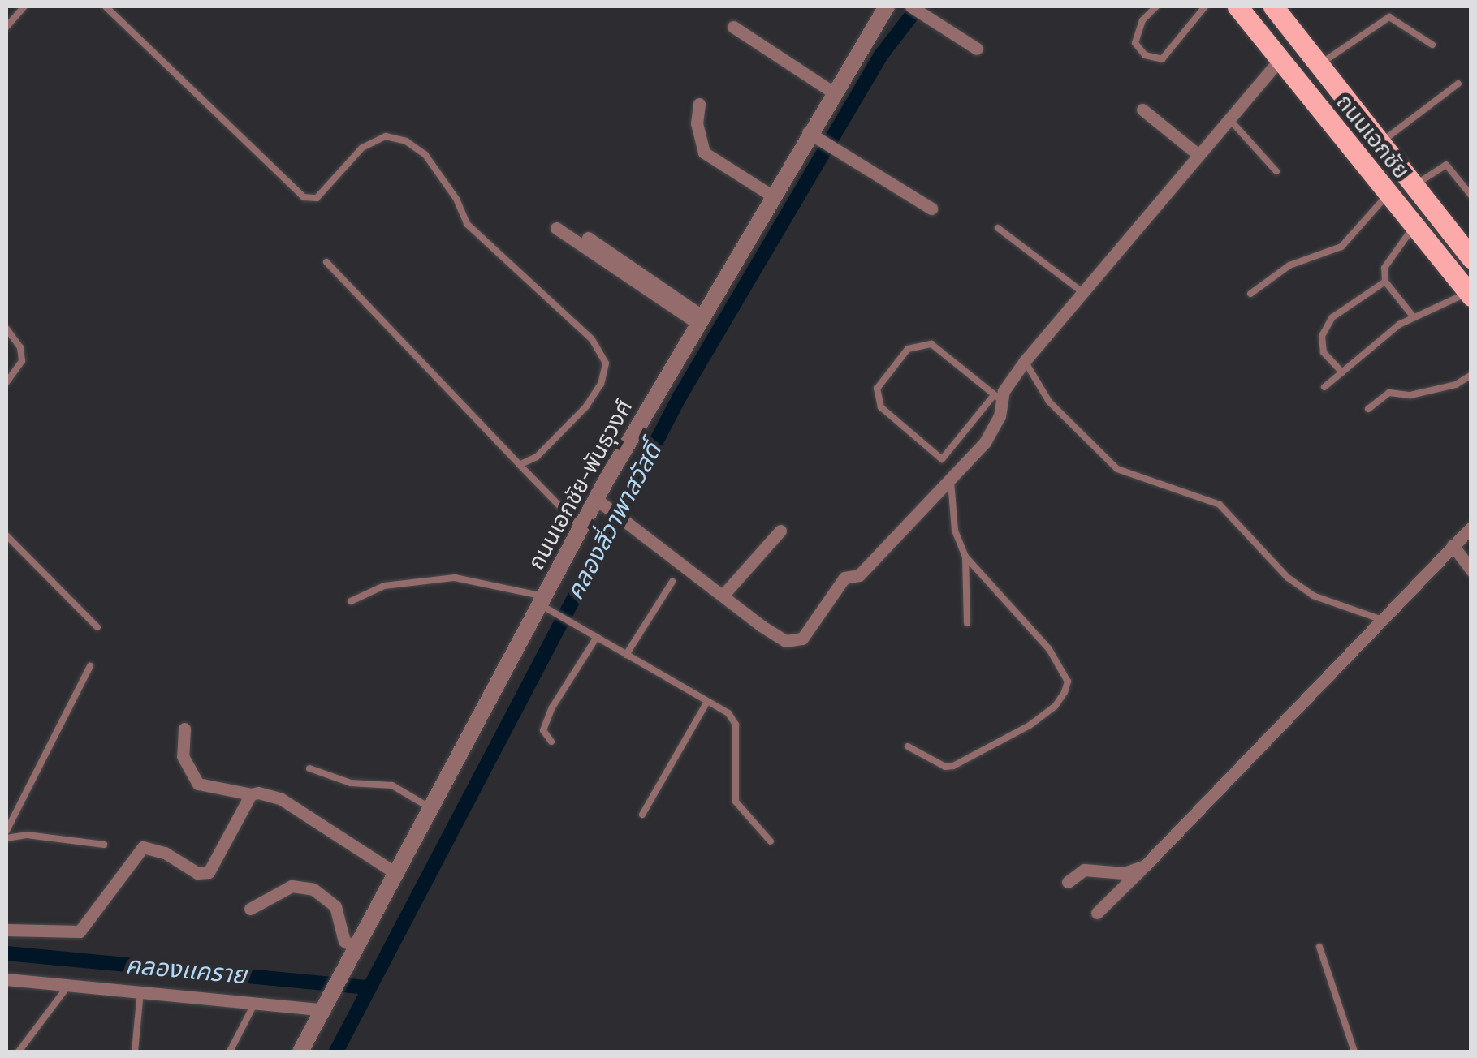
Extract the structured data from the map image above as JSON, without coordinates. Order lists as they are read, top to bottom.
{
  "streets": {
    "main road": ["ถนนเอกชัย"],
    "street": ["ถนนเอกชัย-พันธุวงศ์"]
  },
  "water": ["คลองสี่วาพาสวัสดิ์", "คลองเเคราย"]
}
